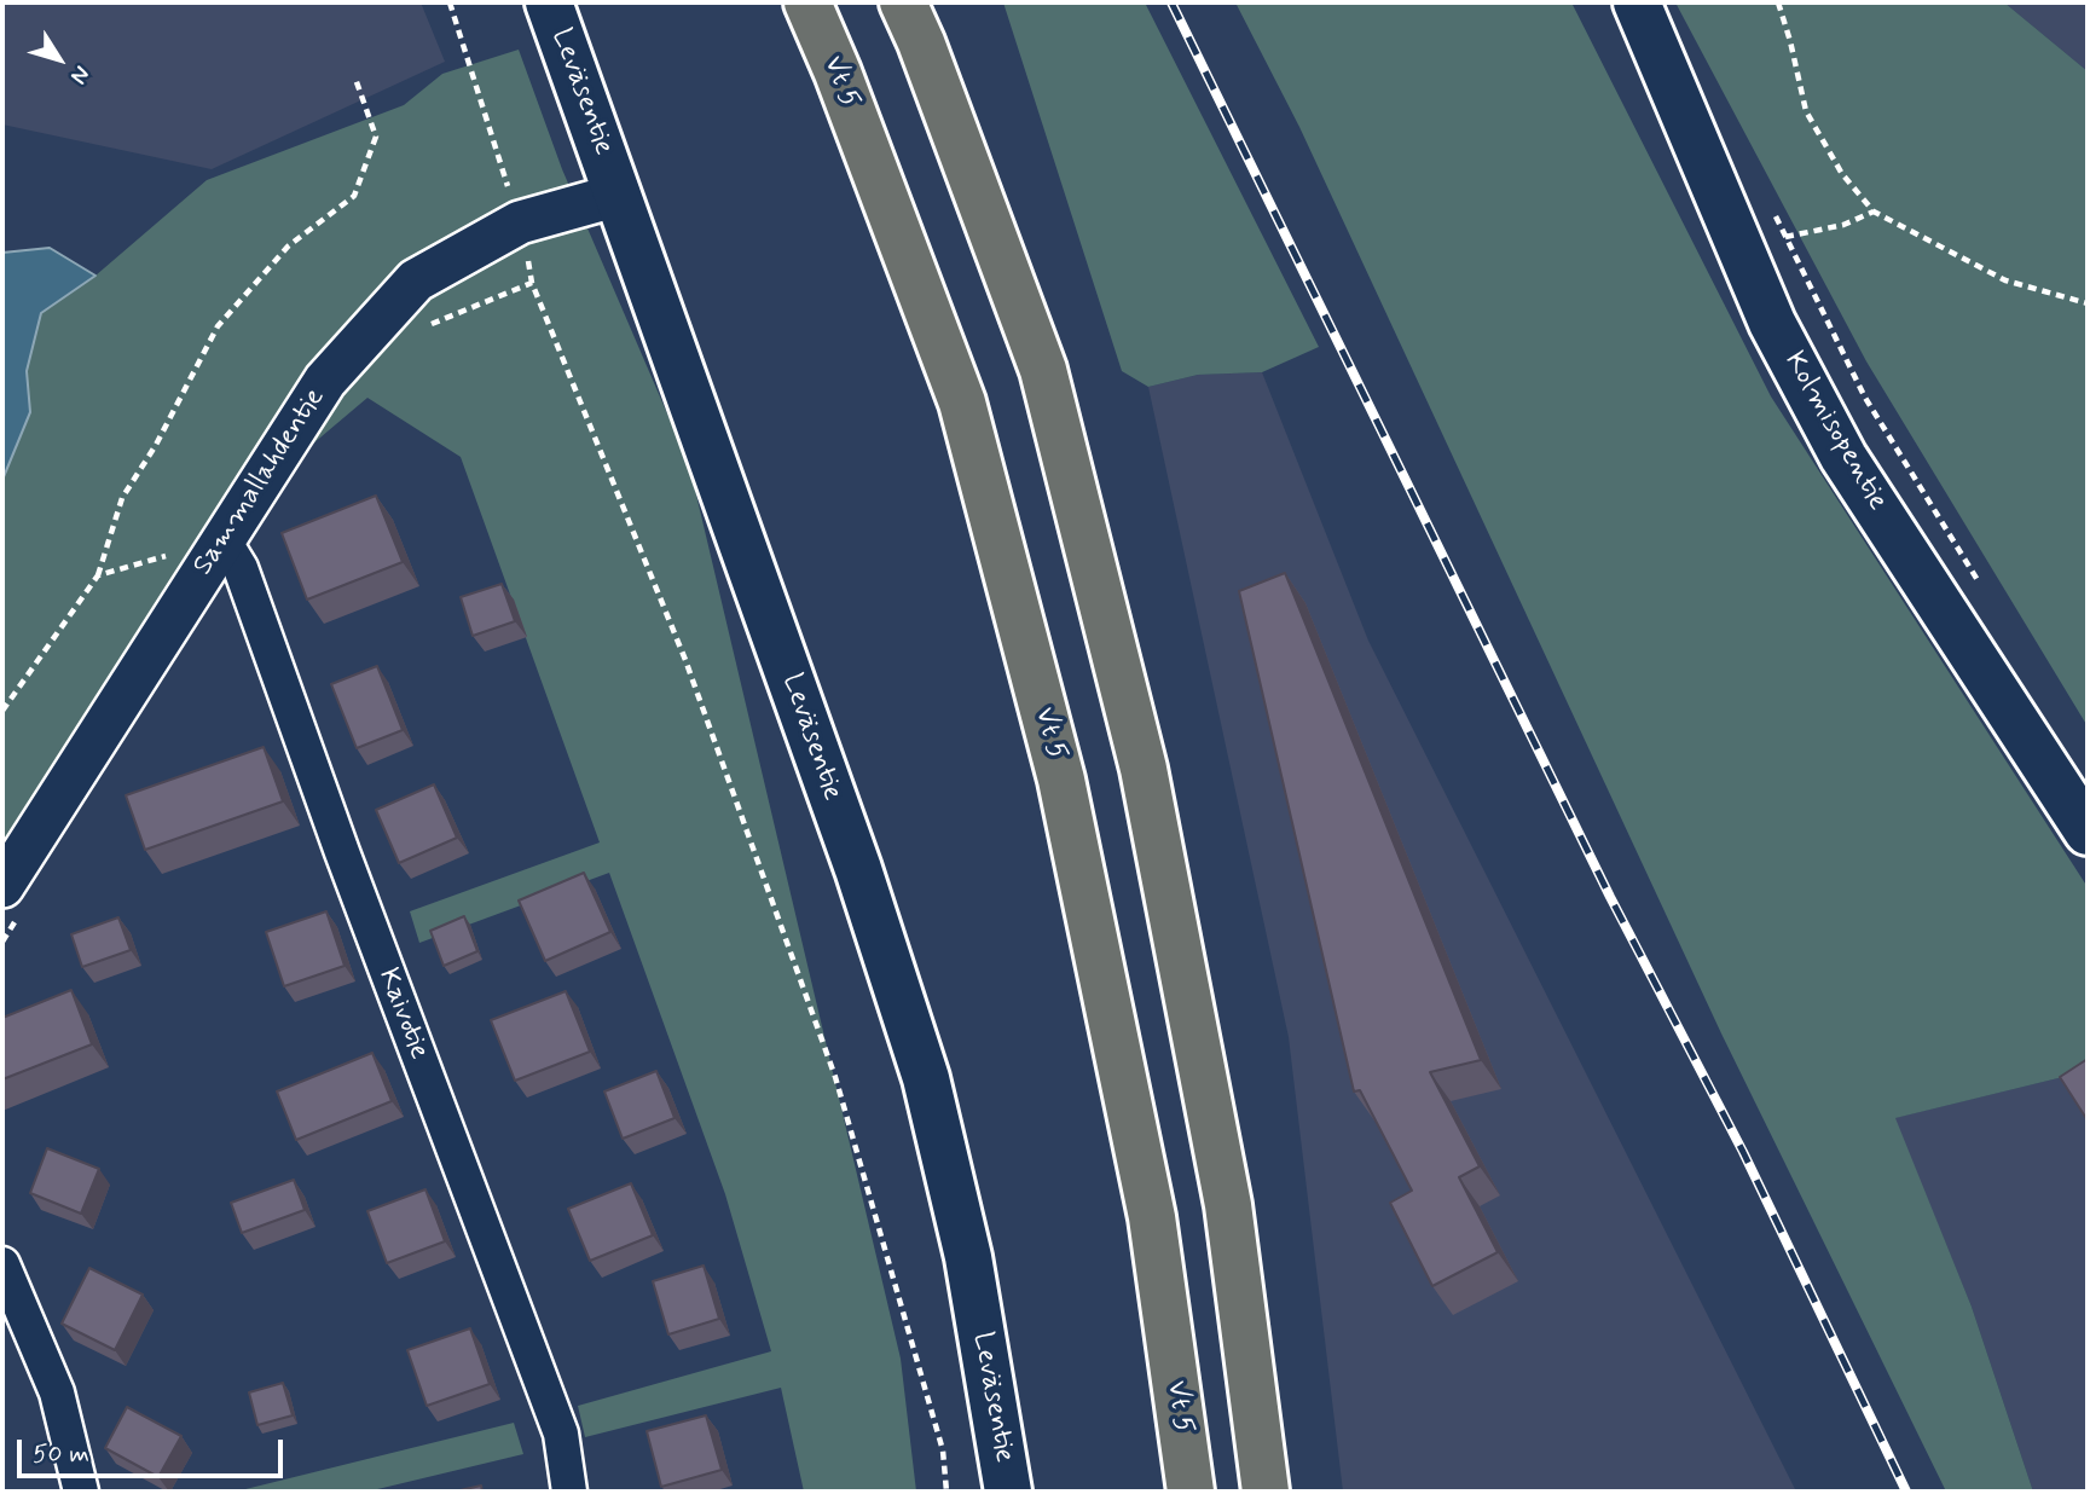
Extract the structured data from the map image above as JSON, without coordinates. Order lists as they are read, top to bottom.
{
  "streets": {
    "highway": ["Vt 5"],
    "main road": ["Leväsentie", "Kolmisopentie"],
    "street": ["Sammallahdentie", "Kaivotie"]
  },
  "crossings": [
    ["Leväsentie", "Sammallahdentie"],
    ["Sammallahdentie", "Kaivotie"]
  ],
  "scale_bar": "50 m",
  "north": "bottom right"
}
